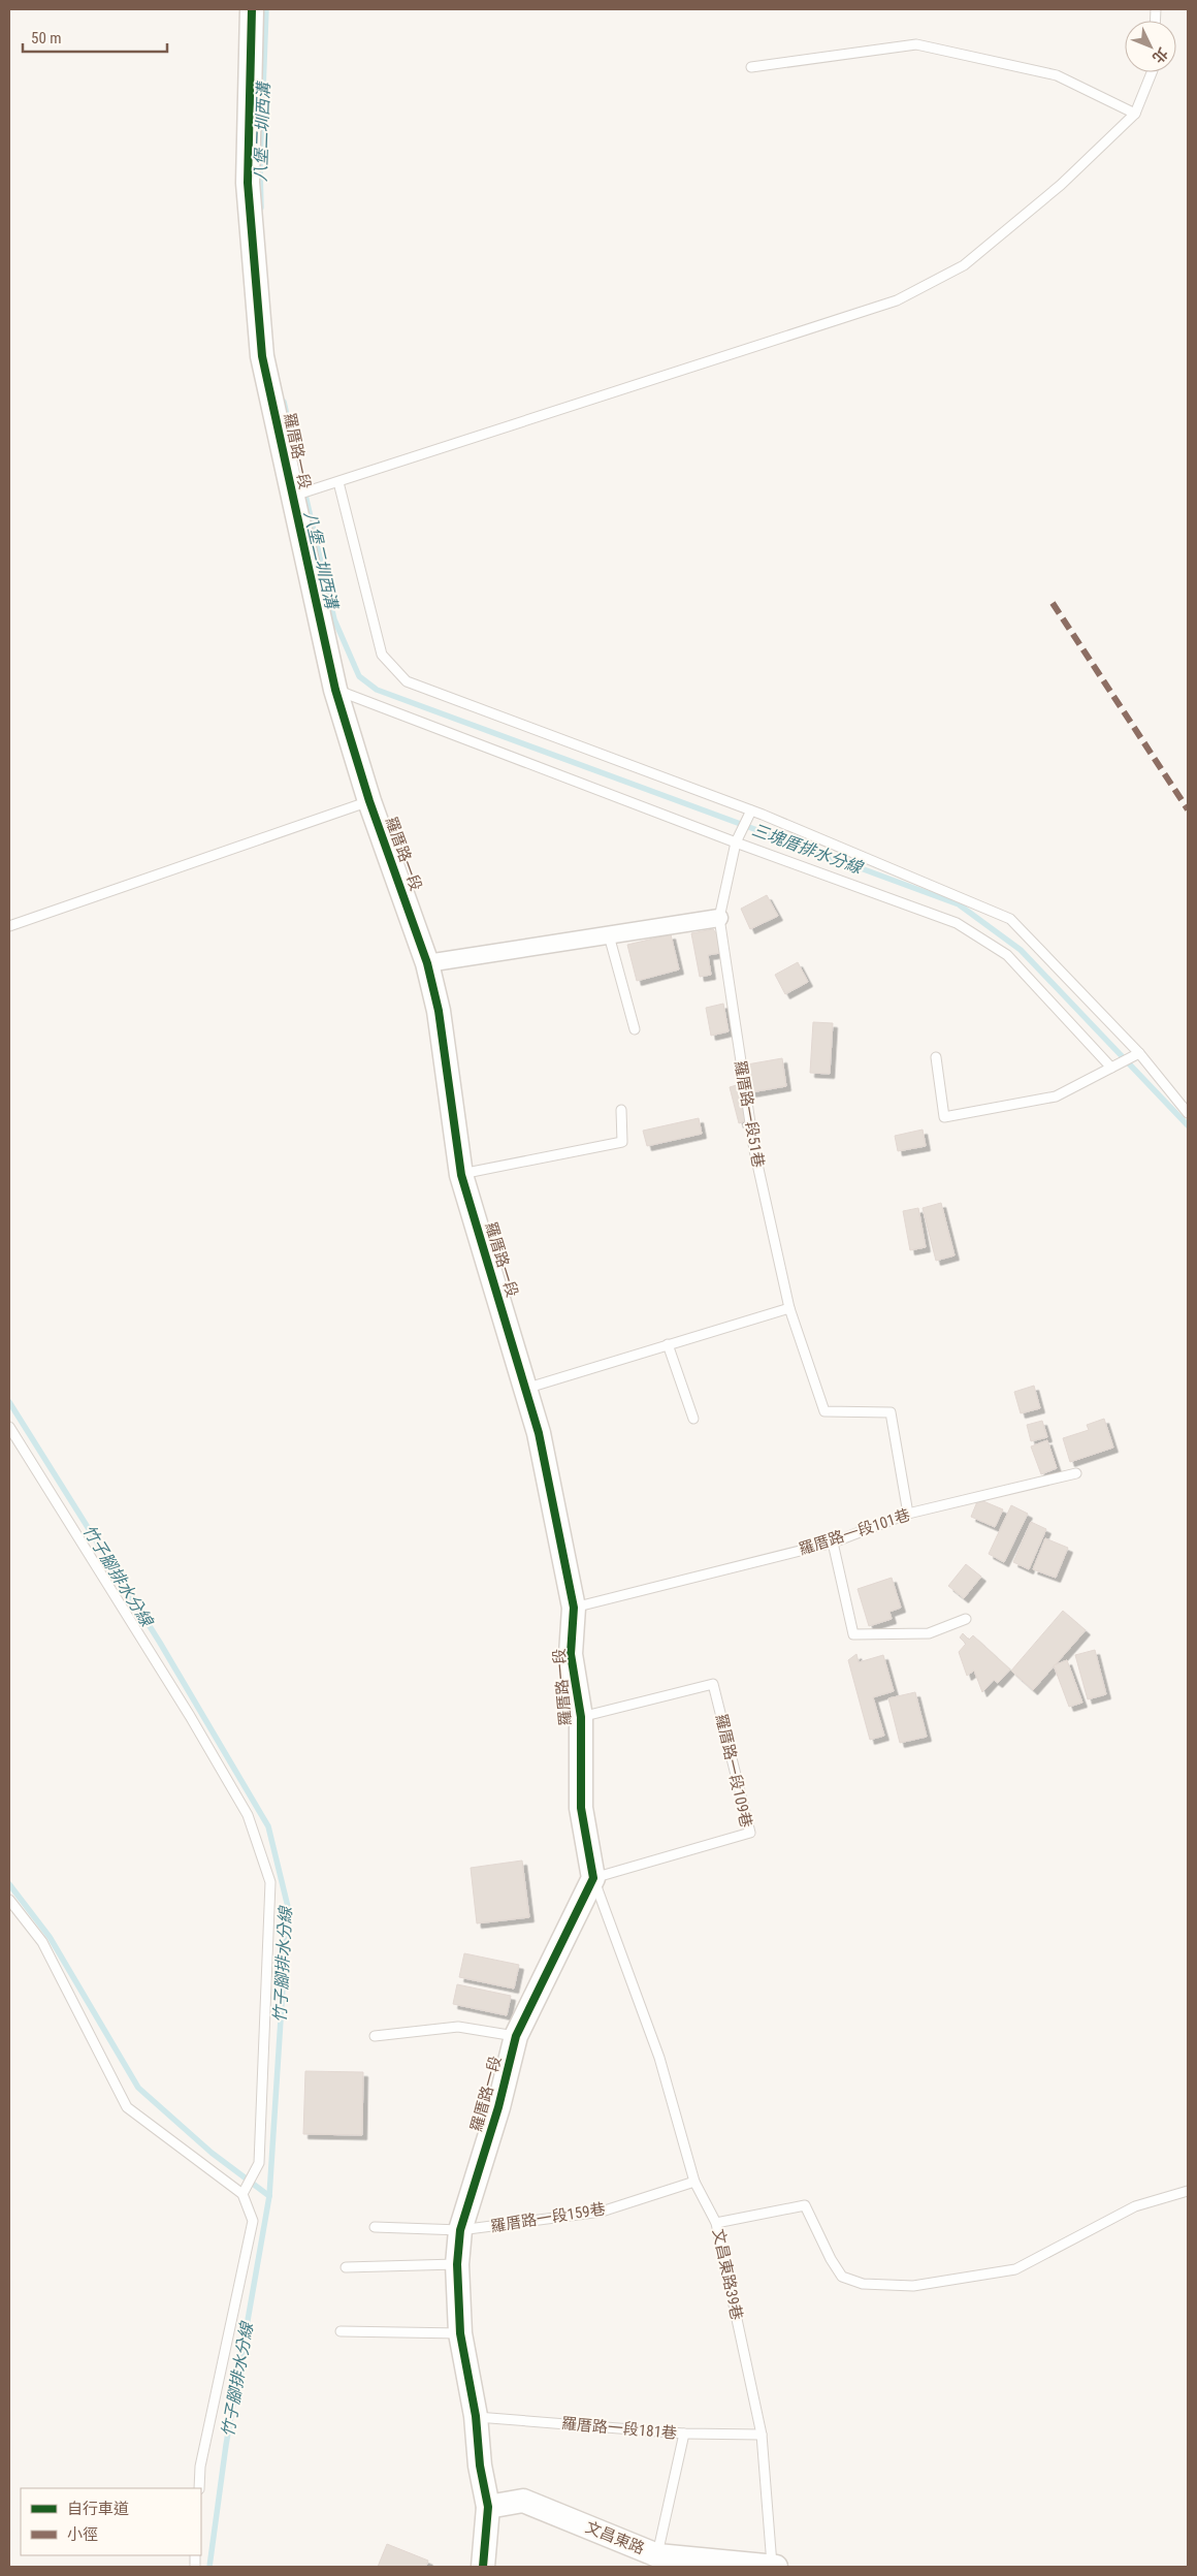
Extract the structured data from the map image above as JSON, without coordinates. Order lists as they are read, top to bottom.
{
  "streets": {
    "street": ["羅厝路一段", "文昌東路"],
    "lane": [
      "羅厝路一段51巷",
      "羅厝路一段101巷",
      "羅厝路一段109巷",
      "羅厝路一段159巷",
      "文昌東路39巷",
      "羅厝路一段181巷"
    ]
  },
  "crossings": [
    ["羅厝路一段", "羅厝路一段101巷"],
    ["羅厝路一段", "羅厝路一段109巷"],
    ["羅厝路一段", "羅厝路一段159巷"],
    ["羅厝路一段", "文昌東路39巷"],
    ["羅厝路一段", "羅厝路一段181巷"],
    ["羅厝路一段", "文昌東路"],
    ["羅厝路一段51巷", "羅厝路一段101巷"],
    ["羅厝路一段109巷", "文昌東路39巷"],
    ["羅厝路一段159巷", "文昌東路39巷"],
    ["文昌東路39巷", "羅厝路一段181巷"],
    ["文昌東路39巷", "文昌東路"]
  ],
  "water": ["八堡二圳西溝", "三塊厝排水分線", "竹子腳排水分線"],
  "legend": ["自行車道", "小徑"],
  "scale_bar": "50 m",
  "north": "bottom right"
}
